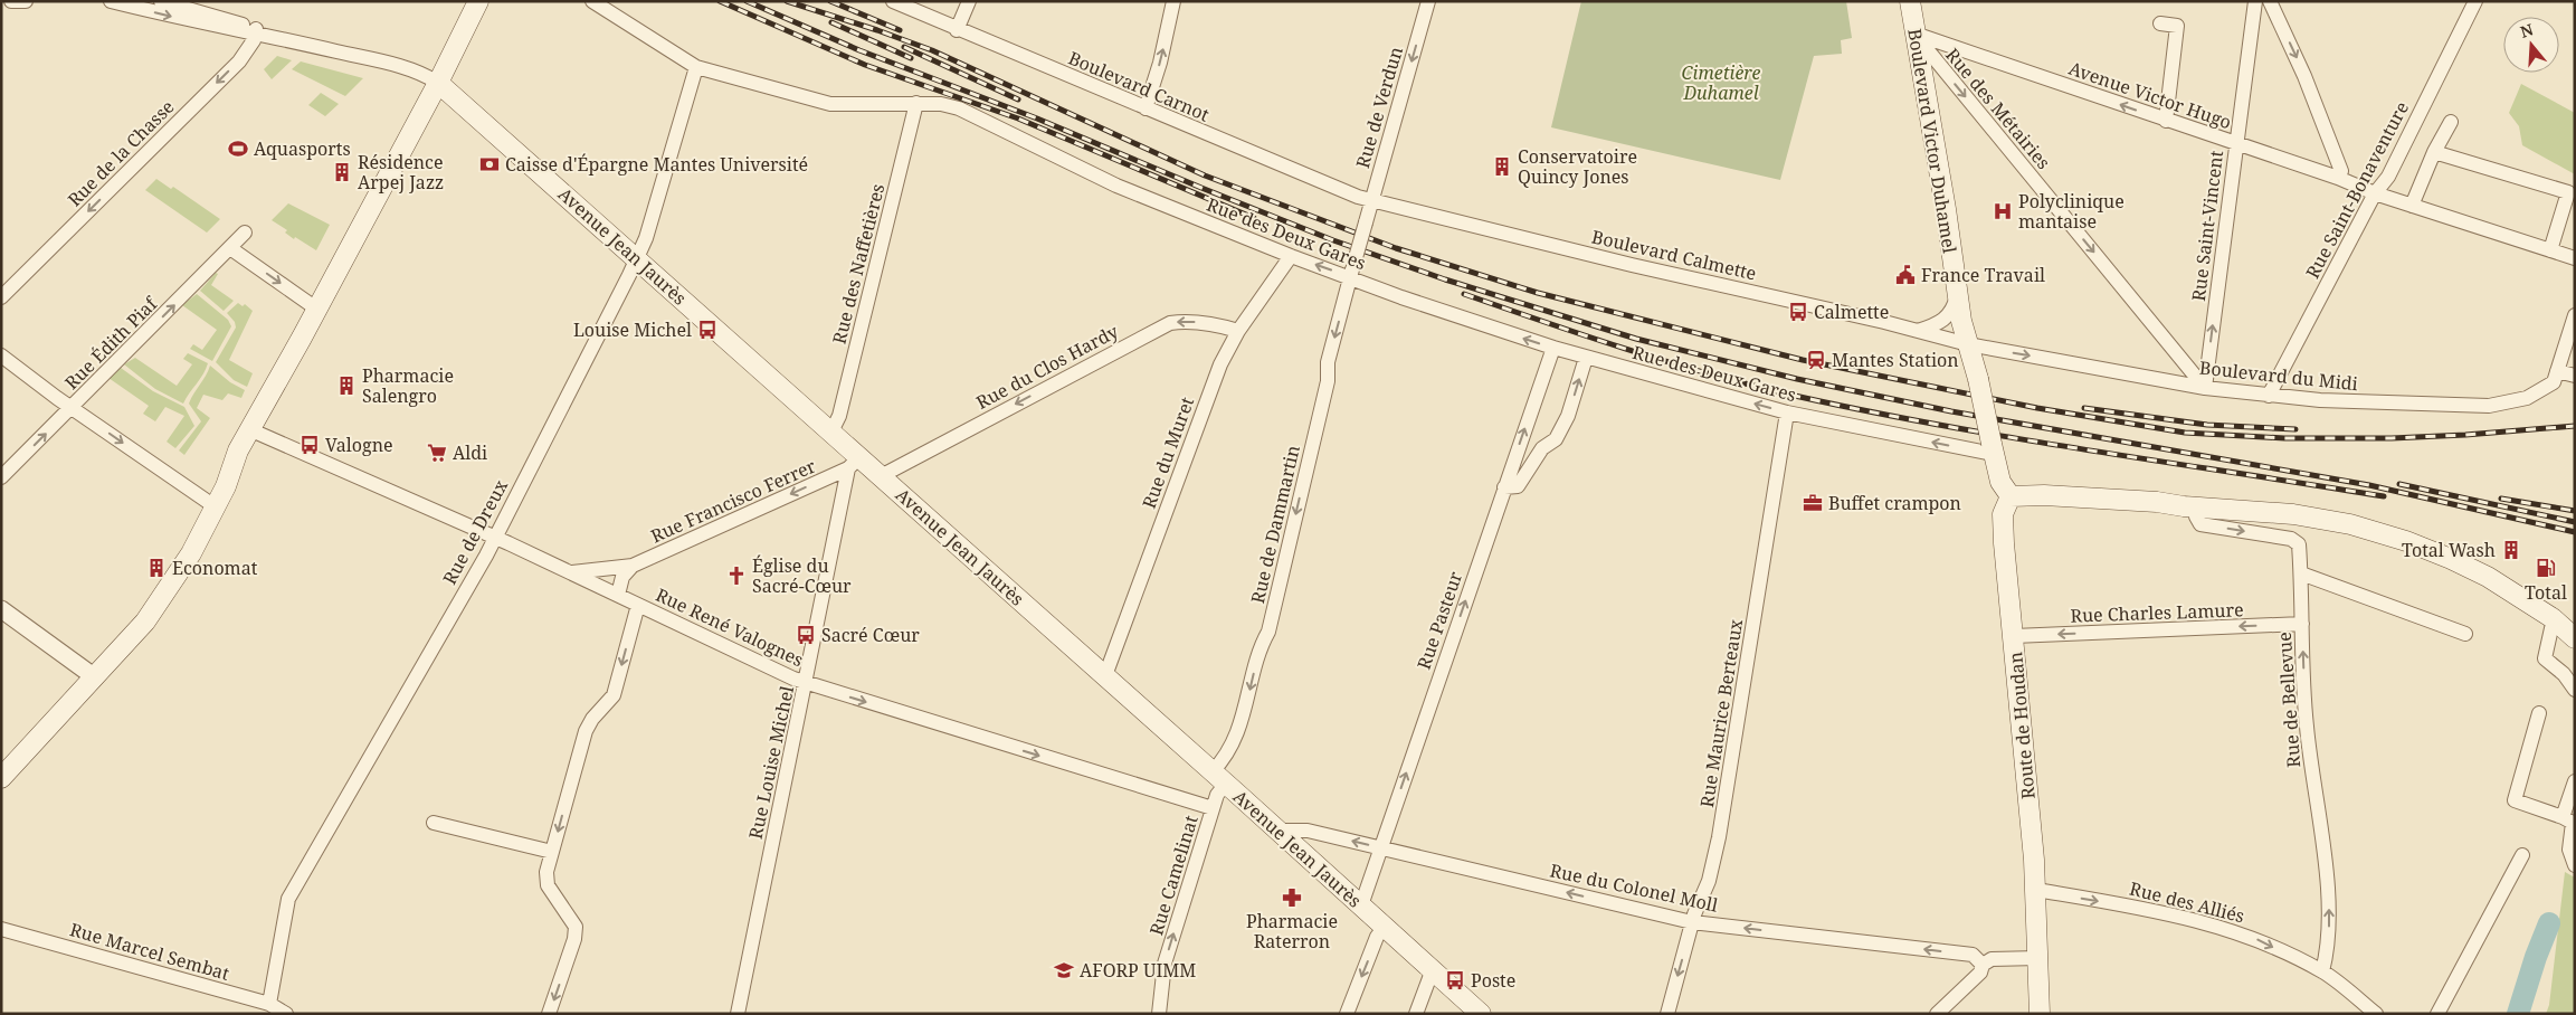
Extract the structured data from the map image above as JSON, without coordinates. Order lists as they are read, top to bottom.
{
  "streets": {
    "main road": ["Boulevard Victor Duhamel", "Avenue Jean Jaurès", "Route de Houdan"],
    "street": [
      "Boulevard Carnot",
      "Avenue Victor Hugo",
      "Rue de Verdun",
      "Rue des Métairies",
      "Rue de la Chasse",
      "Rue Saint-Bonaventure",
      "Rue Saint-Vincent",
      "Rue des Deux Gares",
      "Boulevard Calmette",
      "Rue des Naffetières",
      "Rue Édith Piaf",
      "Rue du Clos Hardy",
      "Boulevard du Midi",
      "Rue du Muret",
      "Rue Francisco Ferrer",
      "Rue de Dammartin",
      "Rue de Dreux",
      "Rue Charles Lamure",
      "Rue Pasteur",
      "Rue René Valognes",
      "Rue de Bellevue",
      "Rue Maurice Berteaux",
      "Rue Louise Michel",
      "Rue Camelinat",
      "Rue du Colonel Moll",
      "Rue des Alliés",
      "Rue Marcel Sembat"
    ]
  },
  "crossings": [
    ["Boulevard Carnot", "Rue de Verdun"],
    ["Boulevard Carnot", "Boulevard Calmette"],
    ["Avenue Victor Hugo", "Rue des Métairies"],
    ["Avenue Victor Hugo", "Boulevard Victor Duhamel"],
    ["Avenue Victor Hugo", "Rue Saint-Bonaventure"],
    ["Avenue Victor Hugo", "Rue Saint-Vincent"],
    ["Rue de Verdun", "Boulevard Calmette"],
    ["Rue de Verdun", "Rue de Dammartin"],
    ["Rue des Métairies", "Boulevard Victor Duhamel"],
    ["Rue des Métairies", "Rue Saint-Vincent"],
    ["Rue des Métairies", "Boulevard du Midi"],
    ["Boulevard Victor Duhamel", "Rue des Deux Gares"],
    ["Boulevard Victor Duhamel", "Boulevard Calmette"],
    ["Boulevard Victor Duhamel", "Boulevard du Midi"],
    ["Rue Saint-Bonaventure", "Boulevard du Midi"],
    ["Rue Saint-Vincent", "Boulevard du Midi"],
    ["Rue des Deux Gares", "Rue des Naffetières"],
    ["Rue des Deux Gares", "Rue du Muret"],
    ["Rue des Deux Gares", "Rue de Dammartin"],
    ["Rue des Deux Gares", "Rue de Dreux"],
    ["Rue des Deux Gares", "Rue Pasteur"],
    ["Rue des Deux Gares", "Rue Maurice Berteaux"],
    ["Avenue Jean Jaurès", "Rue des Naffetières"],
    ["Avenue Jean Jaurès", "Rue du Clos Hardy"],
    ["Avenue Jean Jaurès", "Rue du Muret"],
    ["Avenue Jean Jaurès", "Rue Francisco Ferrer"],
    ["Avenue Jean Jaurès", "Rue de Dammartin"],
    ["Avenue Jean Jaurès", "Rue de Dreux"],
    ["Avenue Jean Jaurès", "Rue Pasteur"],
    ["Avenue Jean Jaurès", "Rue Louise Michel"],
    ["Avenue Jean Jaurès", "Rue Camelinat"],
    ["Avenue Jean Jaurès", "Rue du Colonel Moll"],
    ["Boulevard Calmette", "Boulevard du Midi"],
    ["Rue du Clos Hardy", "Rue du Muret"],
    ["Rue Francisco Ferrer", "Rue René Valognes"],
    ["Rue Francisco Ferrer", "Rue Louise Michel"],
    ["Rue de Dammartin", "Rue Camelinat"],
    ["Rue de Dreux", "Rue René Valognes"],
    ["Rue de Dreux", "Rue Marcel Sembat"],
    ["Rue Charles Lamure", "Rue de Bellevue"],
    ["Rue Charles Lamure", "Route de Houdan"],
    ["Rue Pasteur", "Rue du Colonel Moll"],
    ["Rue René Valognes", "Rue Louise Michel"],
    ["Rue René Valognes", "Rue Camelinat"],
    ["Rue de Bellevue", "Rue des Alliés"],
    ["Rue Maurice Berteaux", "Rue du Colonel Moll"],
    ["Route de Houdan", "Rue des Alliés"]
  ],
  "one_way": [
    "Rue de Verdun",
    "Rue des Métairies",
    "Rue de la Chasse",
    "Rue Saint-Vincent",
    "Rue des Deux Gares",
    "Rue Édith Piaf",
    "Rue du Clos Hardy",
    "Boulevard du Midi",
    "Rue Francisco Ferrer",
    "Rue de Dammartin",
    "Rue Charles Lamure",
    "Rue René Valognes",
    "Rue Camelinat",
    "Rue du Colonel Moll",
    "Rue des Alliés"
  ],
  "parks": ["Cimetière Duhamel"],
  "places": {
    "sports": ["Aquasports"],
    "bank": ["Caisse d'Épargne Mantes Université"],
    "building": [
      "Conservatoire Quincy Jones",
      "Résidence Arpej Jazz",
      "Pharmacie Salengro",
      "Total Wash",
      "Economat"
    ],
    "hospital": ["Polyclinique mantaise"],
    "public building": ["France Travail"],
    "bus stop": [
      "Calmette",
      "Louise Michel",
      "Valogne",
      "Sacré Cœur",
      "Poste"
    ],
    "station": ["Mantes Station"],
    "supermarket": ["Aldi"],
    "office": ["Buffet crampon"],
    "fuel station": ["Total"],
    "church": ["Église du Sacré-Cœur"],
    "pharmacy": ["Pharmacie Raterron"],
    "school or university": ["AFORP UIMM"]
  },
  "north": "top"
}
